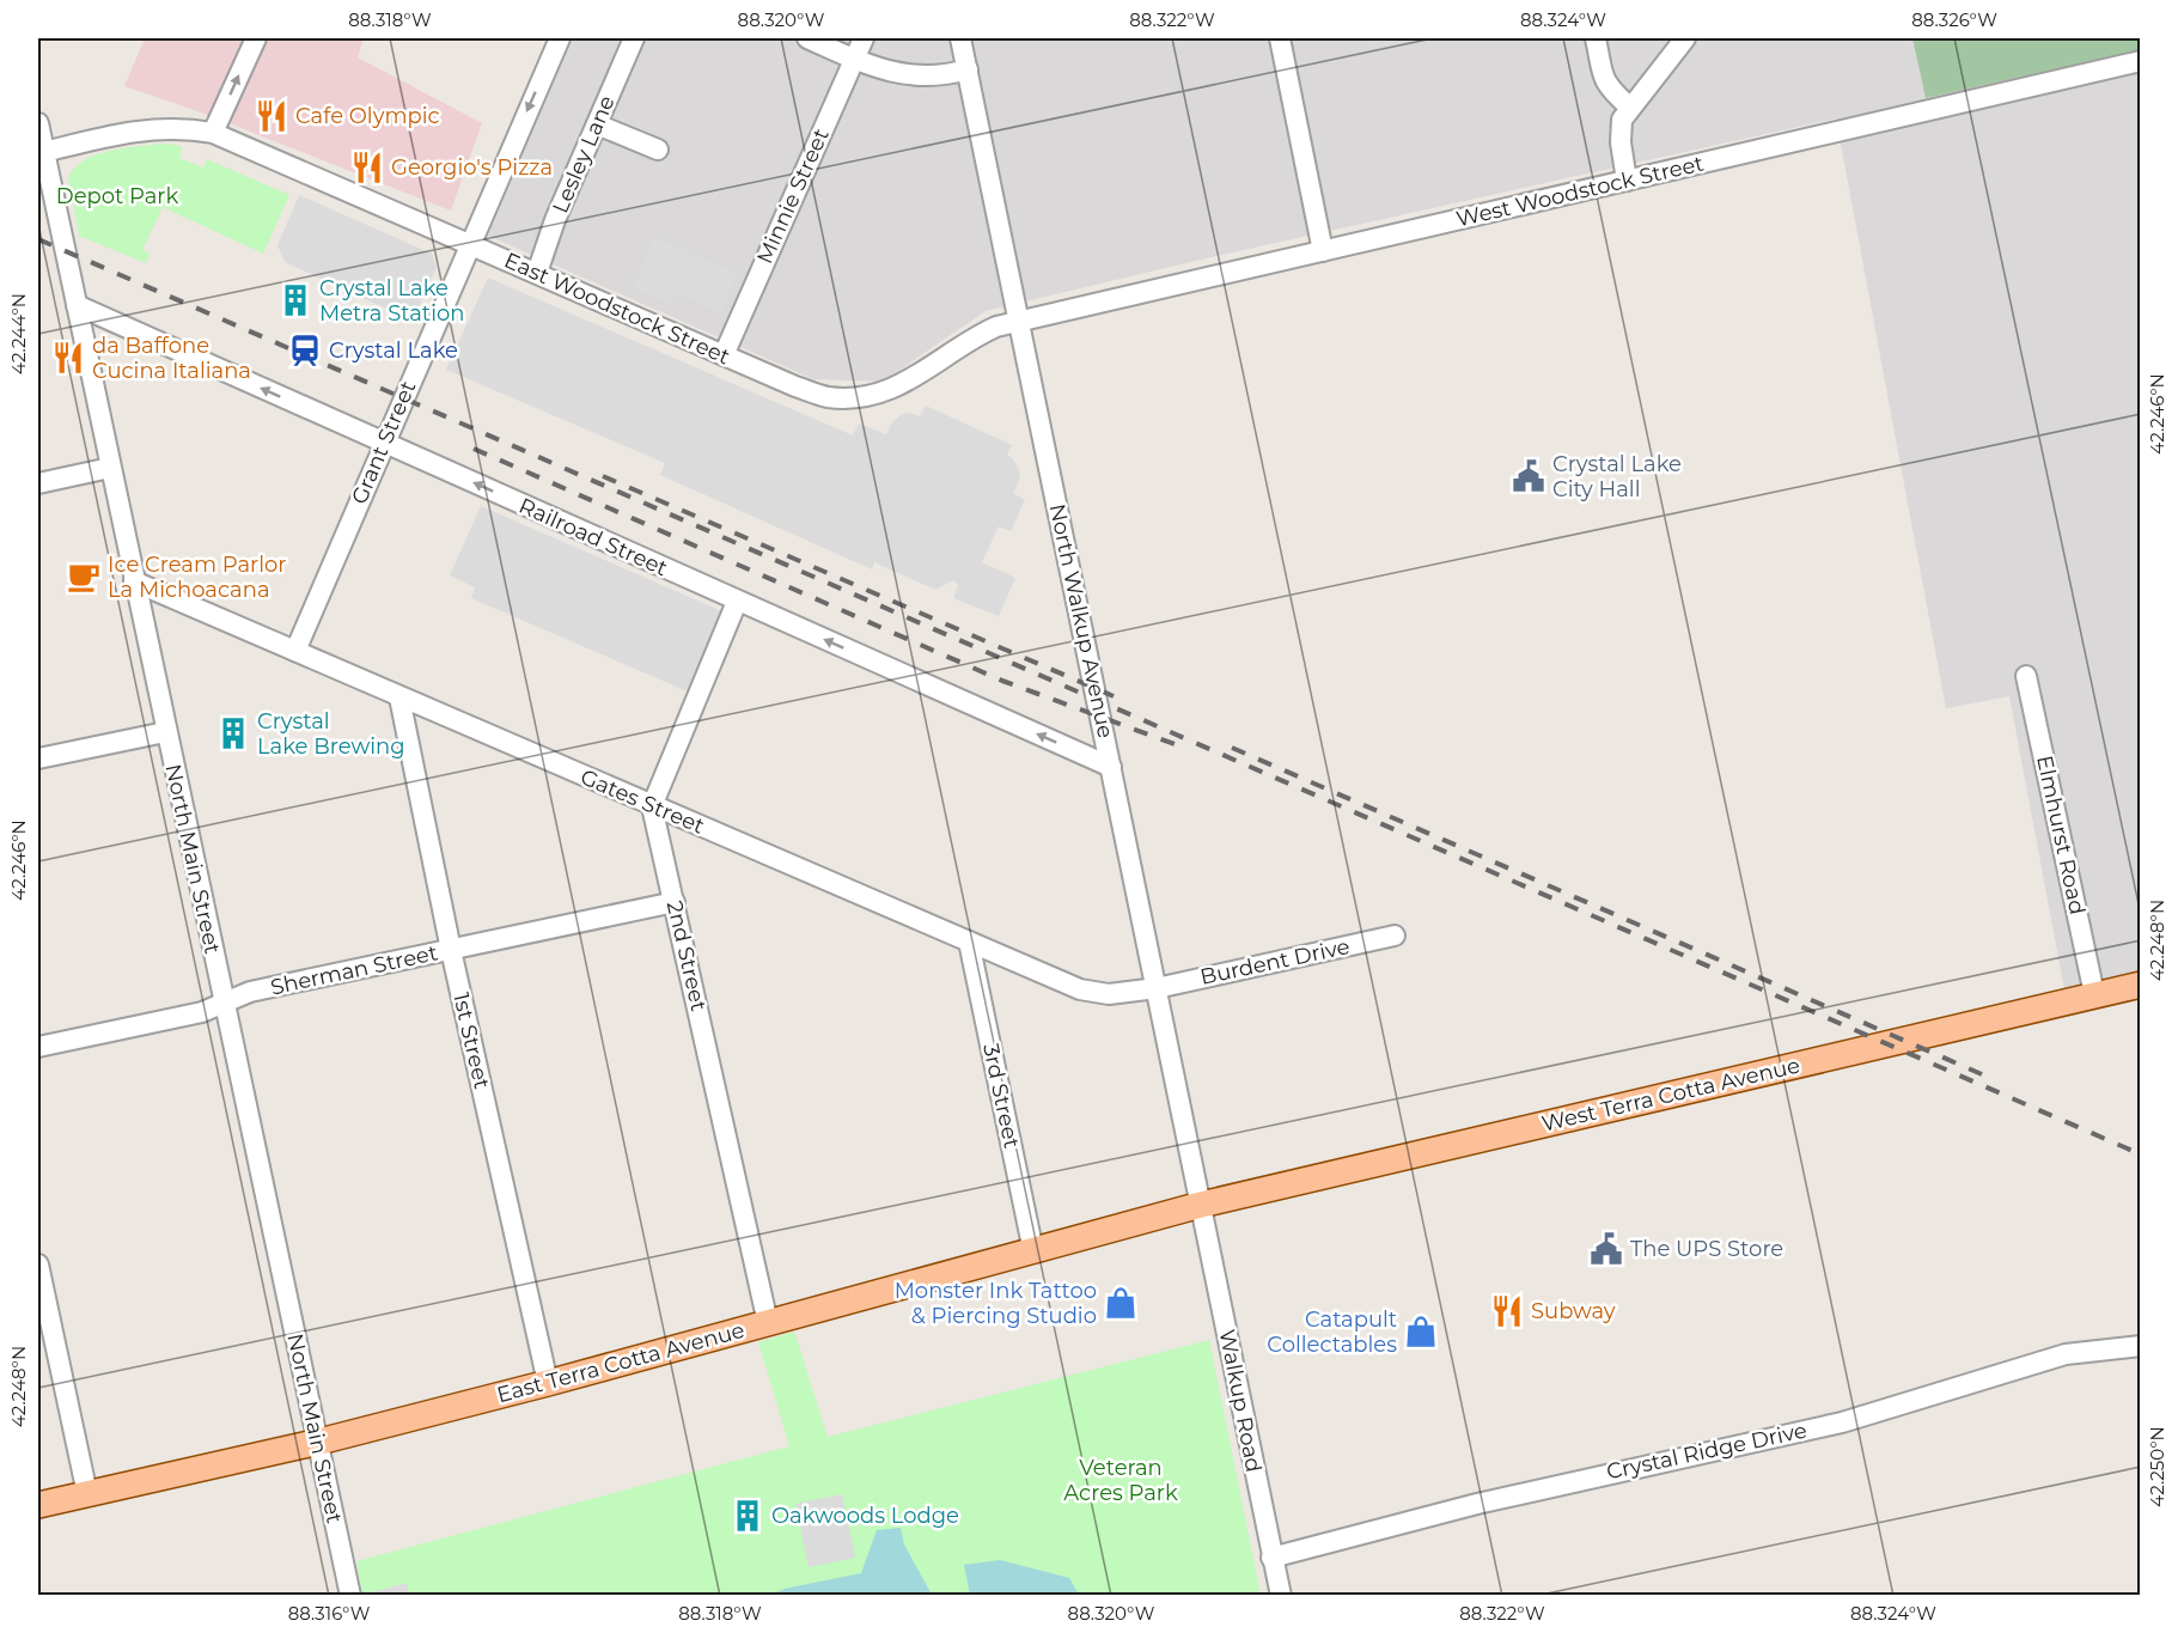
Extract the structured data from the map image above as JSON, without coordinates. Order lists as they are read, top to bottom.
{
  "streets": {
    "main road": ["West Terra Cotta Avenue", "East Terra Cotta Avenue"],
    "street": [
      "Lesley Lane",
      "West Woodstock Street",
      "Minnie Street",
      "East Woodstock Street",
      "Grant Street",
      "Railroad Street",
      "North Walkup Avenue",
      "Gates Street",
      "Elmhurst Road",
      "North Main Street",
      "2nd Street",
      "Burdent Drive",
      "Sherman Street",
      "1st Street",
      "3rd Street",
      "Walkup Road",
      "Crystal Ridge Drive"
    ]
  },
  "crossings": [
    ["Lesley Lane", "East Woodstock Street"],
    ["West Woodstock Street", "East Woodstock Street"],
    ["West Woodstock Street", "North Walkup Avenue"],
    ["Minnie Street", "East Woodstock Street"],
    ["East Woodstock Street", "Grant Street"],
    ["East Woodstock Street", "North Walkup Avenue"],
    ["East Woodstock Street", "North Main Street"],
    ["Grant Street", "Railroad Street"],
    ["Grant Street", "Gates Street"],
    ["Railroad Street", "North Walkup Avenue"],
    ["Railroad Street", "North Main Street"],
    ["North Walkup Avenue", "Gates Street"],
    ["North Walkup Avenue", "Burdent Drive"],
    ["North Walkup Avenue", "West Terra Cotta Avenue"],
    ["North Walkup Avenue", "East Terra Cotta Avenue"],
    ["North Walkup Avenue", "Walkup Road"],
    ["Gates Street", "North Main Street"],
    ["Gates Street", "2nd Street"],
    ["Gates Street", "Burdent Drive"],
    ["Gates Street", "1st Street"],
    ["Gates Street", "3rd Street"],
    ["Elmhurst Road", "West Terra Cotta Avenue"],
    ["North Main Street", "Sherman Street"],
    ["North Main Street", "East Terra Cotta Avenue"],
    ["2nd Street", "Sherman Street"],
    ["2nd Street", "East Terra Cotta Avenue"],
    ["Sherman Street", "1st Street"],
    ["1st Street", "East Terra Cotta Avenue"],
    ["West Terra Cotta Avenue", "East Terra Cotta Avenue"],
    ["West Terra Cotta Avenue", "Walkup Road"],
    ["3rd Street", "East Terra Cotta Avenue"],
    ["East Terra Cotta Avenue", "Walkup Road"],
    ["Walkup Road", "Crystal Ridge Drive"]
  ],
  "one_way": ["Railroad Street"],
  "parks": ["Depot Park", "Veteran Acres Park"],
  "places": {
    "restaurant": [
      "Cafe Olympic",
      "Georgio's Pizza",
      "da Baffone Cucina Italiana",
      "Subway"
    ],
    "building": ["Crystal Lake Metra Station", "Crystal Lake Brewing", "Oakwoods Lodge"],
    "station": ["Crystal Lake"],
    "public building": ["Crystal Lake City Hall", "The UPS Store"],
    "cafe": ["Ice Cream Parlor La Michoacana"],
    "shop": ["Monster Ink Tattoo & Piercing Studio", "Catapult Collectables"]
  },
  "coordinates": [
    "88.318°W",
    "88.320°W",
    "88.322°W",
    "88.324°W",
    "88.326°W",
    "42.244°N",
    "42.246°N",
    "42.248°N",
    "42.250°N",
    "88.316°W"
  ]
}
